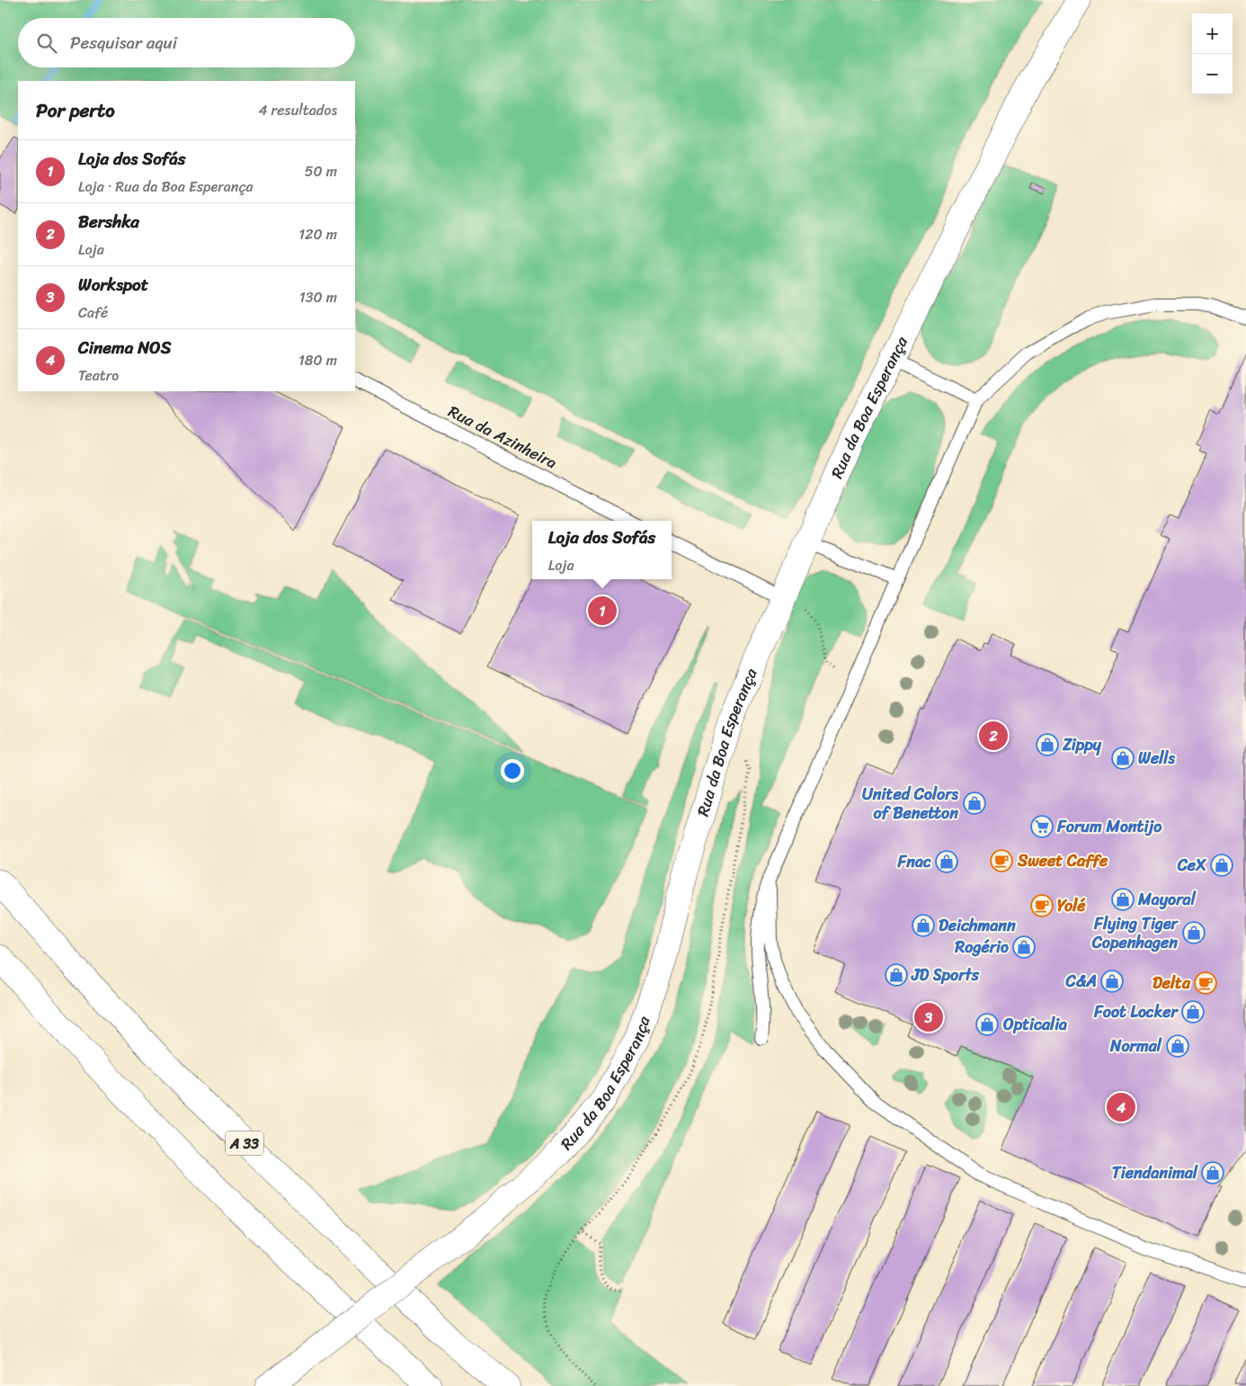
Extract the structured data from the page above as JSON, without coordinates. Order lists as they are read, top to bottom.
{
  "streets": {
    "main road": ["Rua da Boa Esperança", "A 33"],
    "lane": ["Rua da Azinheira"]
  },
  "places": {
    "shop": [
      "Zippy",
      "Wells",
      "United Colors of Benetton",
      "Fnac",
      "CeX",
      "Mayoral",
      "Deichmann",
      "Flying Tiger Copenhagen",
      "Rogério",
      "JD Sports",
      "C&A",
      "Foot Locker",
      "Opticalia",
      "Normal",
      "Tiendanimal"
    ],
    "supermarket": ["Forum Montijo"],
    "cafe": ["Sweet Caffe", "Yolé", "Delta"]
  },
  "page": {
    "map_buttons": ["+", "−"],
    "search": "Pesquisar aqui",
    "heading": ["Por perto", "4 resultados"],
    "list": [
      {
        "mark": "1",
        "name": "Loja dos Sofás",
        "note": "Loja · Rua da Boa Esperança",
        "value": "50 m"
      },
      {
        "mark": "2",
        "name": "Bershka",
        "note": "Loja",
        "value": "120 m"
      },
      {
        "mark": "3",
        "name": "Workspot",
        "note": "Café",
        "value": "130 m"
      },
      {
        "mark": "4",
        "name": "Cinema NOS",
        "note": "Teatro",
        "value": "180 m"
      }
    ],
    "popup": ["Loja dos Sofás", "Loja"],
    "pins": [
      "1",
      "2",
      "3",
      "4"
    ]
  }
}
